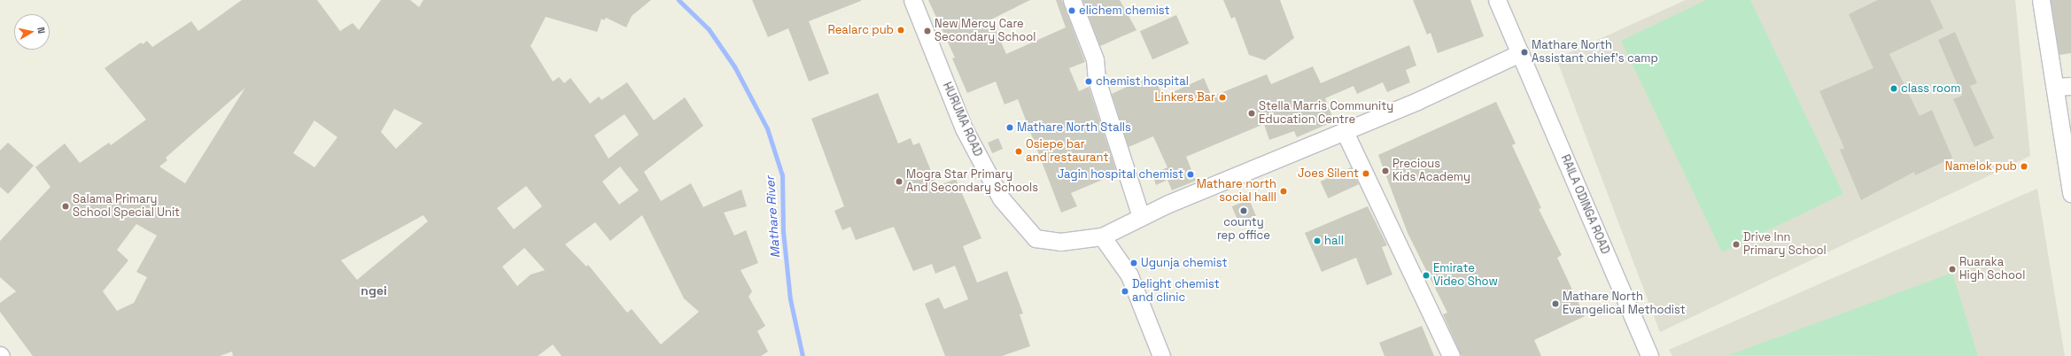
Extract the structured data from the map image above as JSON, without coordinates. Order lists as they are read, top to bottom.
{
  "streets": {
    "street": ["HURUMA ROAD", "RAILA ODINGA ROAD"]
  },
  "crossings": [
    ["HURUMA ROAD", "RAILA ODINGA ROAD"]
  ],
  "districts": ["ngei"],
  "water": ["Mathare River"],
  "places": [
    "elichem chemist",
    "Realarc pub",
    "New Mercy Care Secondary School",
    "Mathare North Assistant chief's camp",
    "chemist hospital",
    "class room",
    "Linkers Bar",
    "Stella Marris Community Education Centre",
    "Mathare North Stalls",
    "Osiepe bar and restaurant",
    "Namelok pub",
    "Precious Kids Academy",
    "Joes Silent",
    "Jagin hospital chemist",
    "Mogra Star Primary And Secondary Schools",
    "Mathare north social halll",
    "Salama Primary School Special Unit",
    "county rep office",
    "hall",
    "Drive Inn Primary School",
    "Ugunja chemist",
    "Ruaraka High School",
    "Emirate Video Show",
    "Delight chemist and clinic",
    "Mathare North Evangelical Methodist"
  ],
  "north": "right"
}
